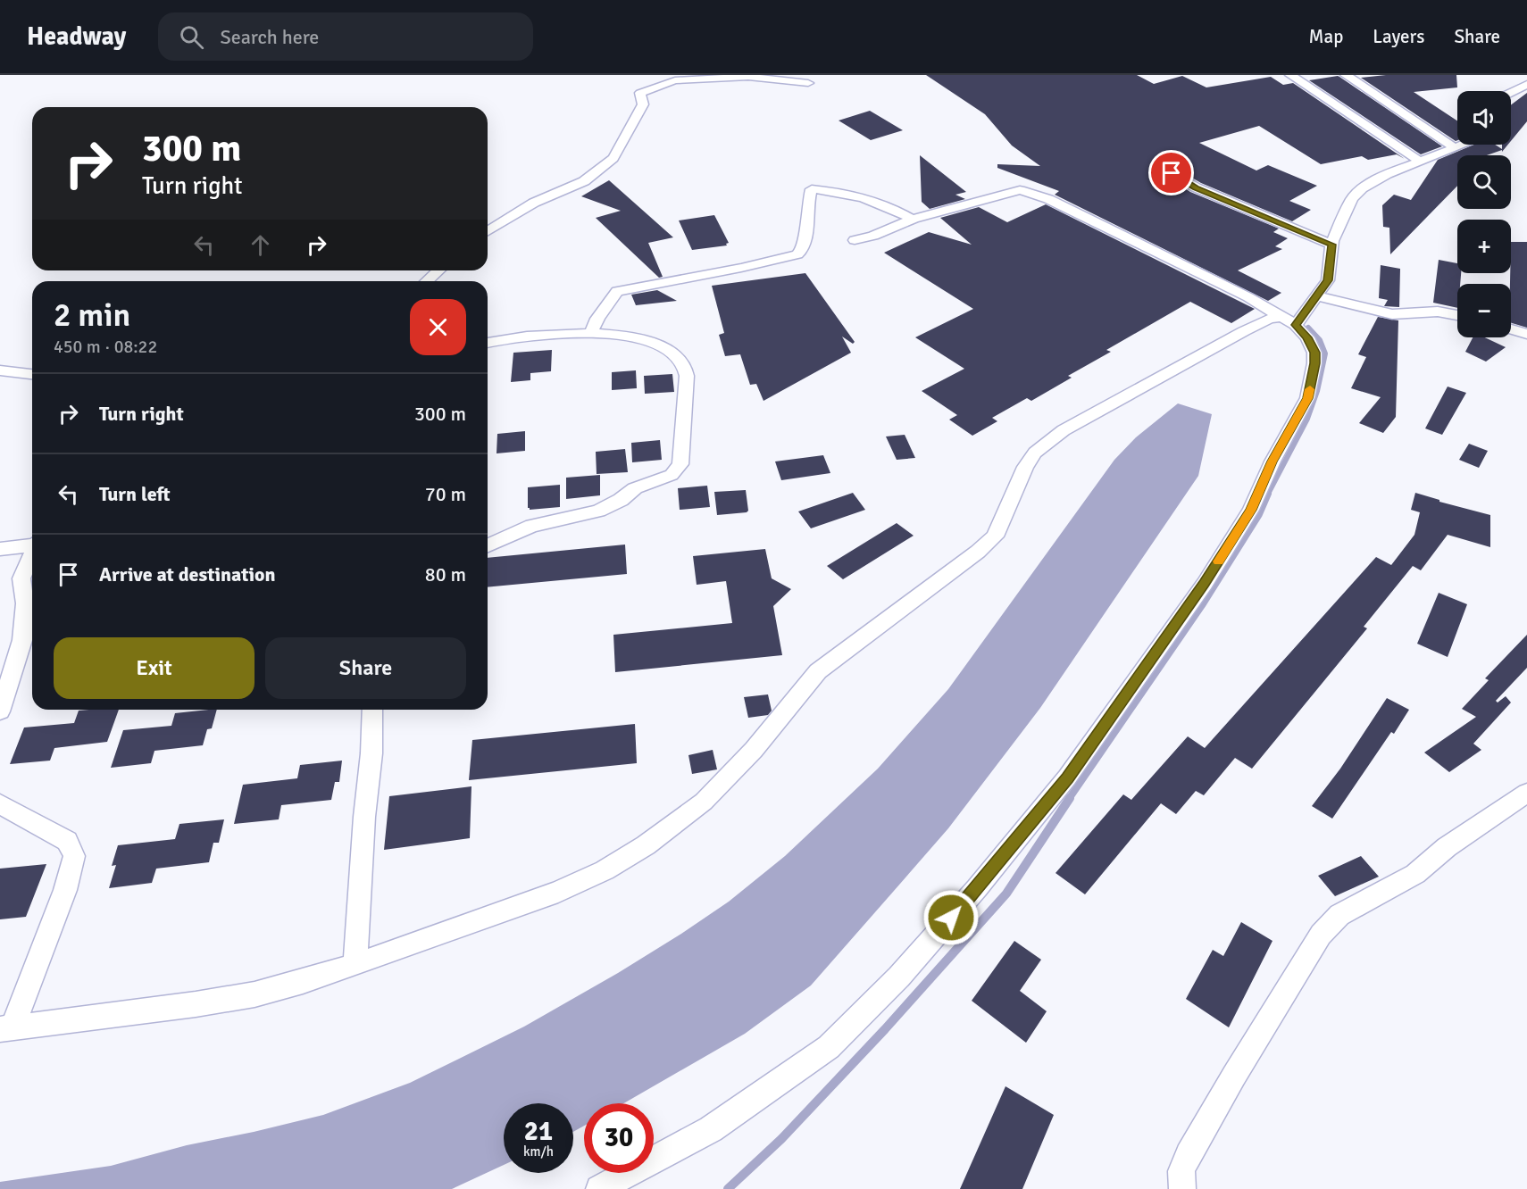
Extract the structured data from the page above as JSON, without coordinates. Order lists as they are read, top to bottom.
{
  "page": {
    "header": "Headway",
    "search": "Search here",
    "nav": ["Map", "Layers", "Share"],
    "map_buttons": ["+", "−"],
    "turn": ["300 m", "Turn right"],
    "heading": ["2 min", "450 m · 08:22"],
    "list": [
      {
        "name": "Turn right",
        "value": "300 m"
      },
      {
        "name": "Turn left",
        "value": "70 m"
      },
      {
        "name": "Arrive at destination",
        "value": "80 m"
      }
    ],
    "buttons": ["Exit", "Share"],
    "speed": "21 km/h",
    "limit": "30"
  }
}
